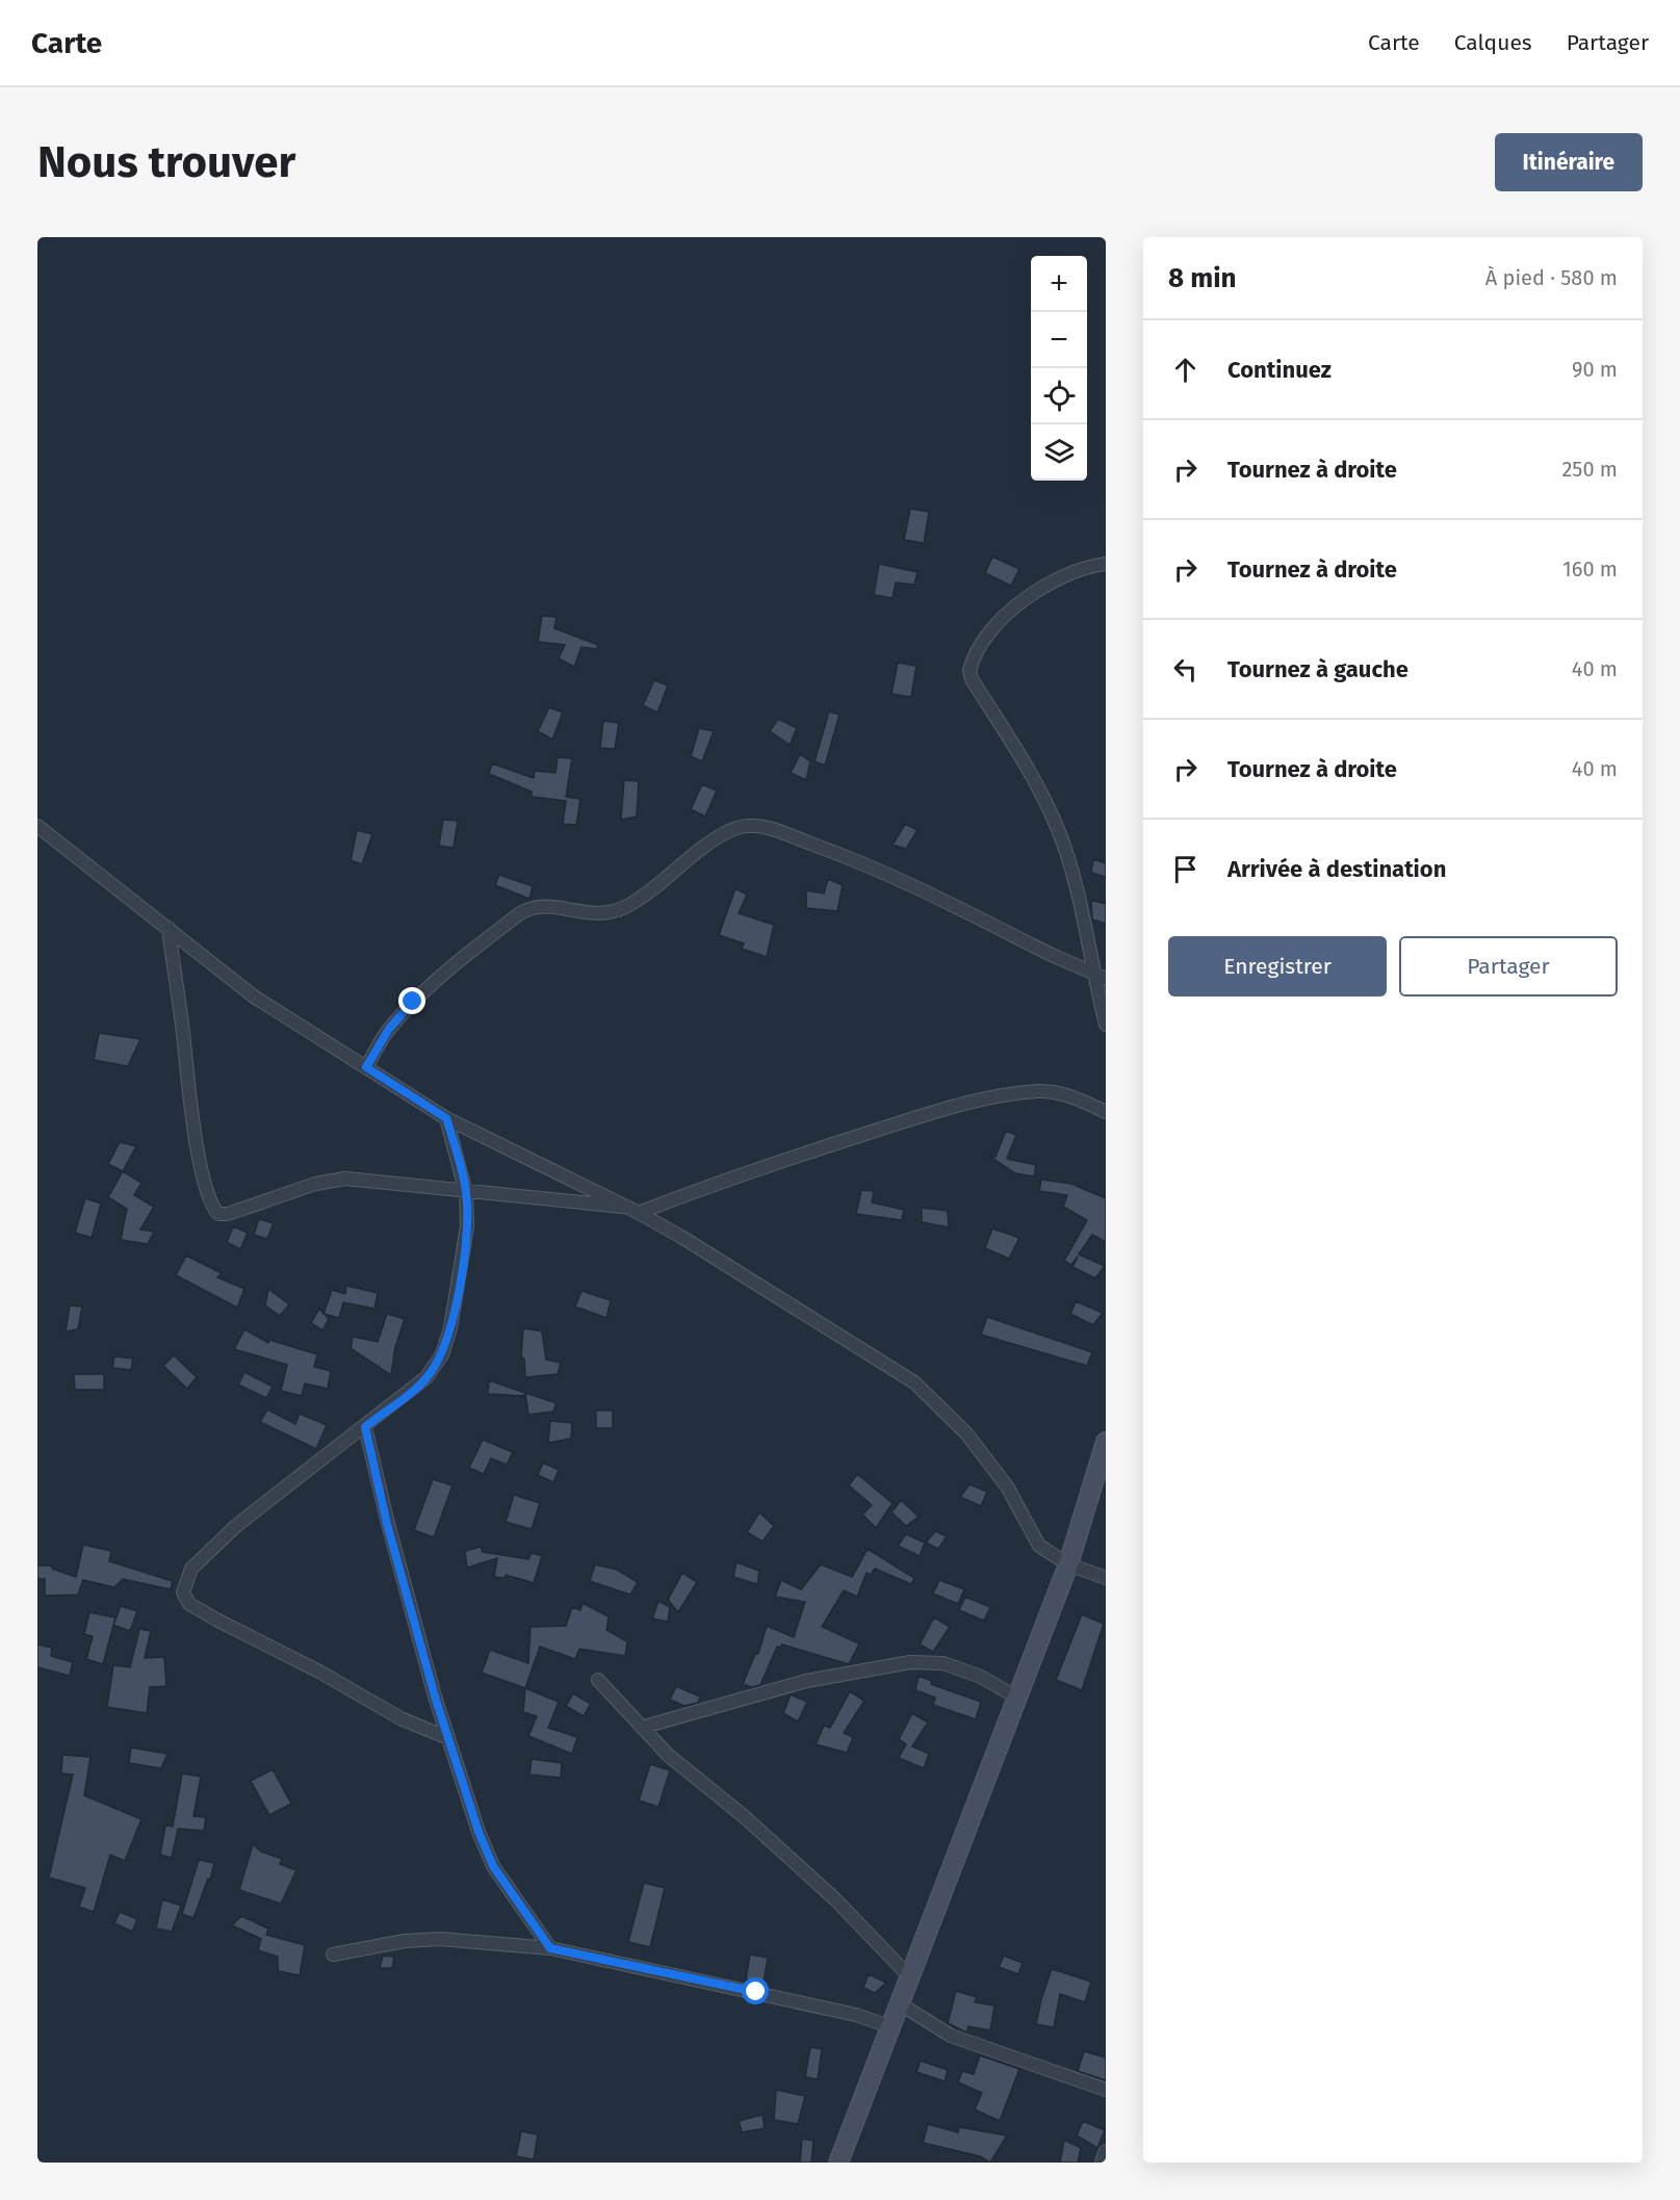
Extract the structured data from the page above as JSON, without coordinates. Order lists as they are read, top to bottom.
{
  "page": {
    "header": "Carte",
    "nav": ["Carte", "Calques", "Partager"],
    "buttons": [
      "Itinéraire",
      ["Enregistrer", "Partager"]
    ],
    "title": "Nous trouver",
    "heading": ["8 min", "À pied · 580 m"],
    "map_buttons": ["+", "−"],
    "list": [
      ["Continuez", "90 m"],
      ["Tournez à droite", "250 m"],
      ["Tournez à droite", "160 m"],
      ["Tournez à gauche", "40 m"],
      ["Tournez à droite", "40 m"],
      "Arrivée à destination"
    ]
  }
}
